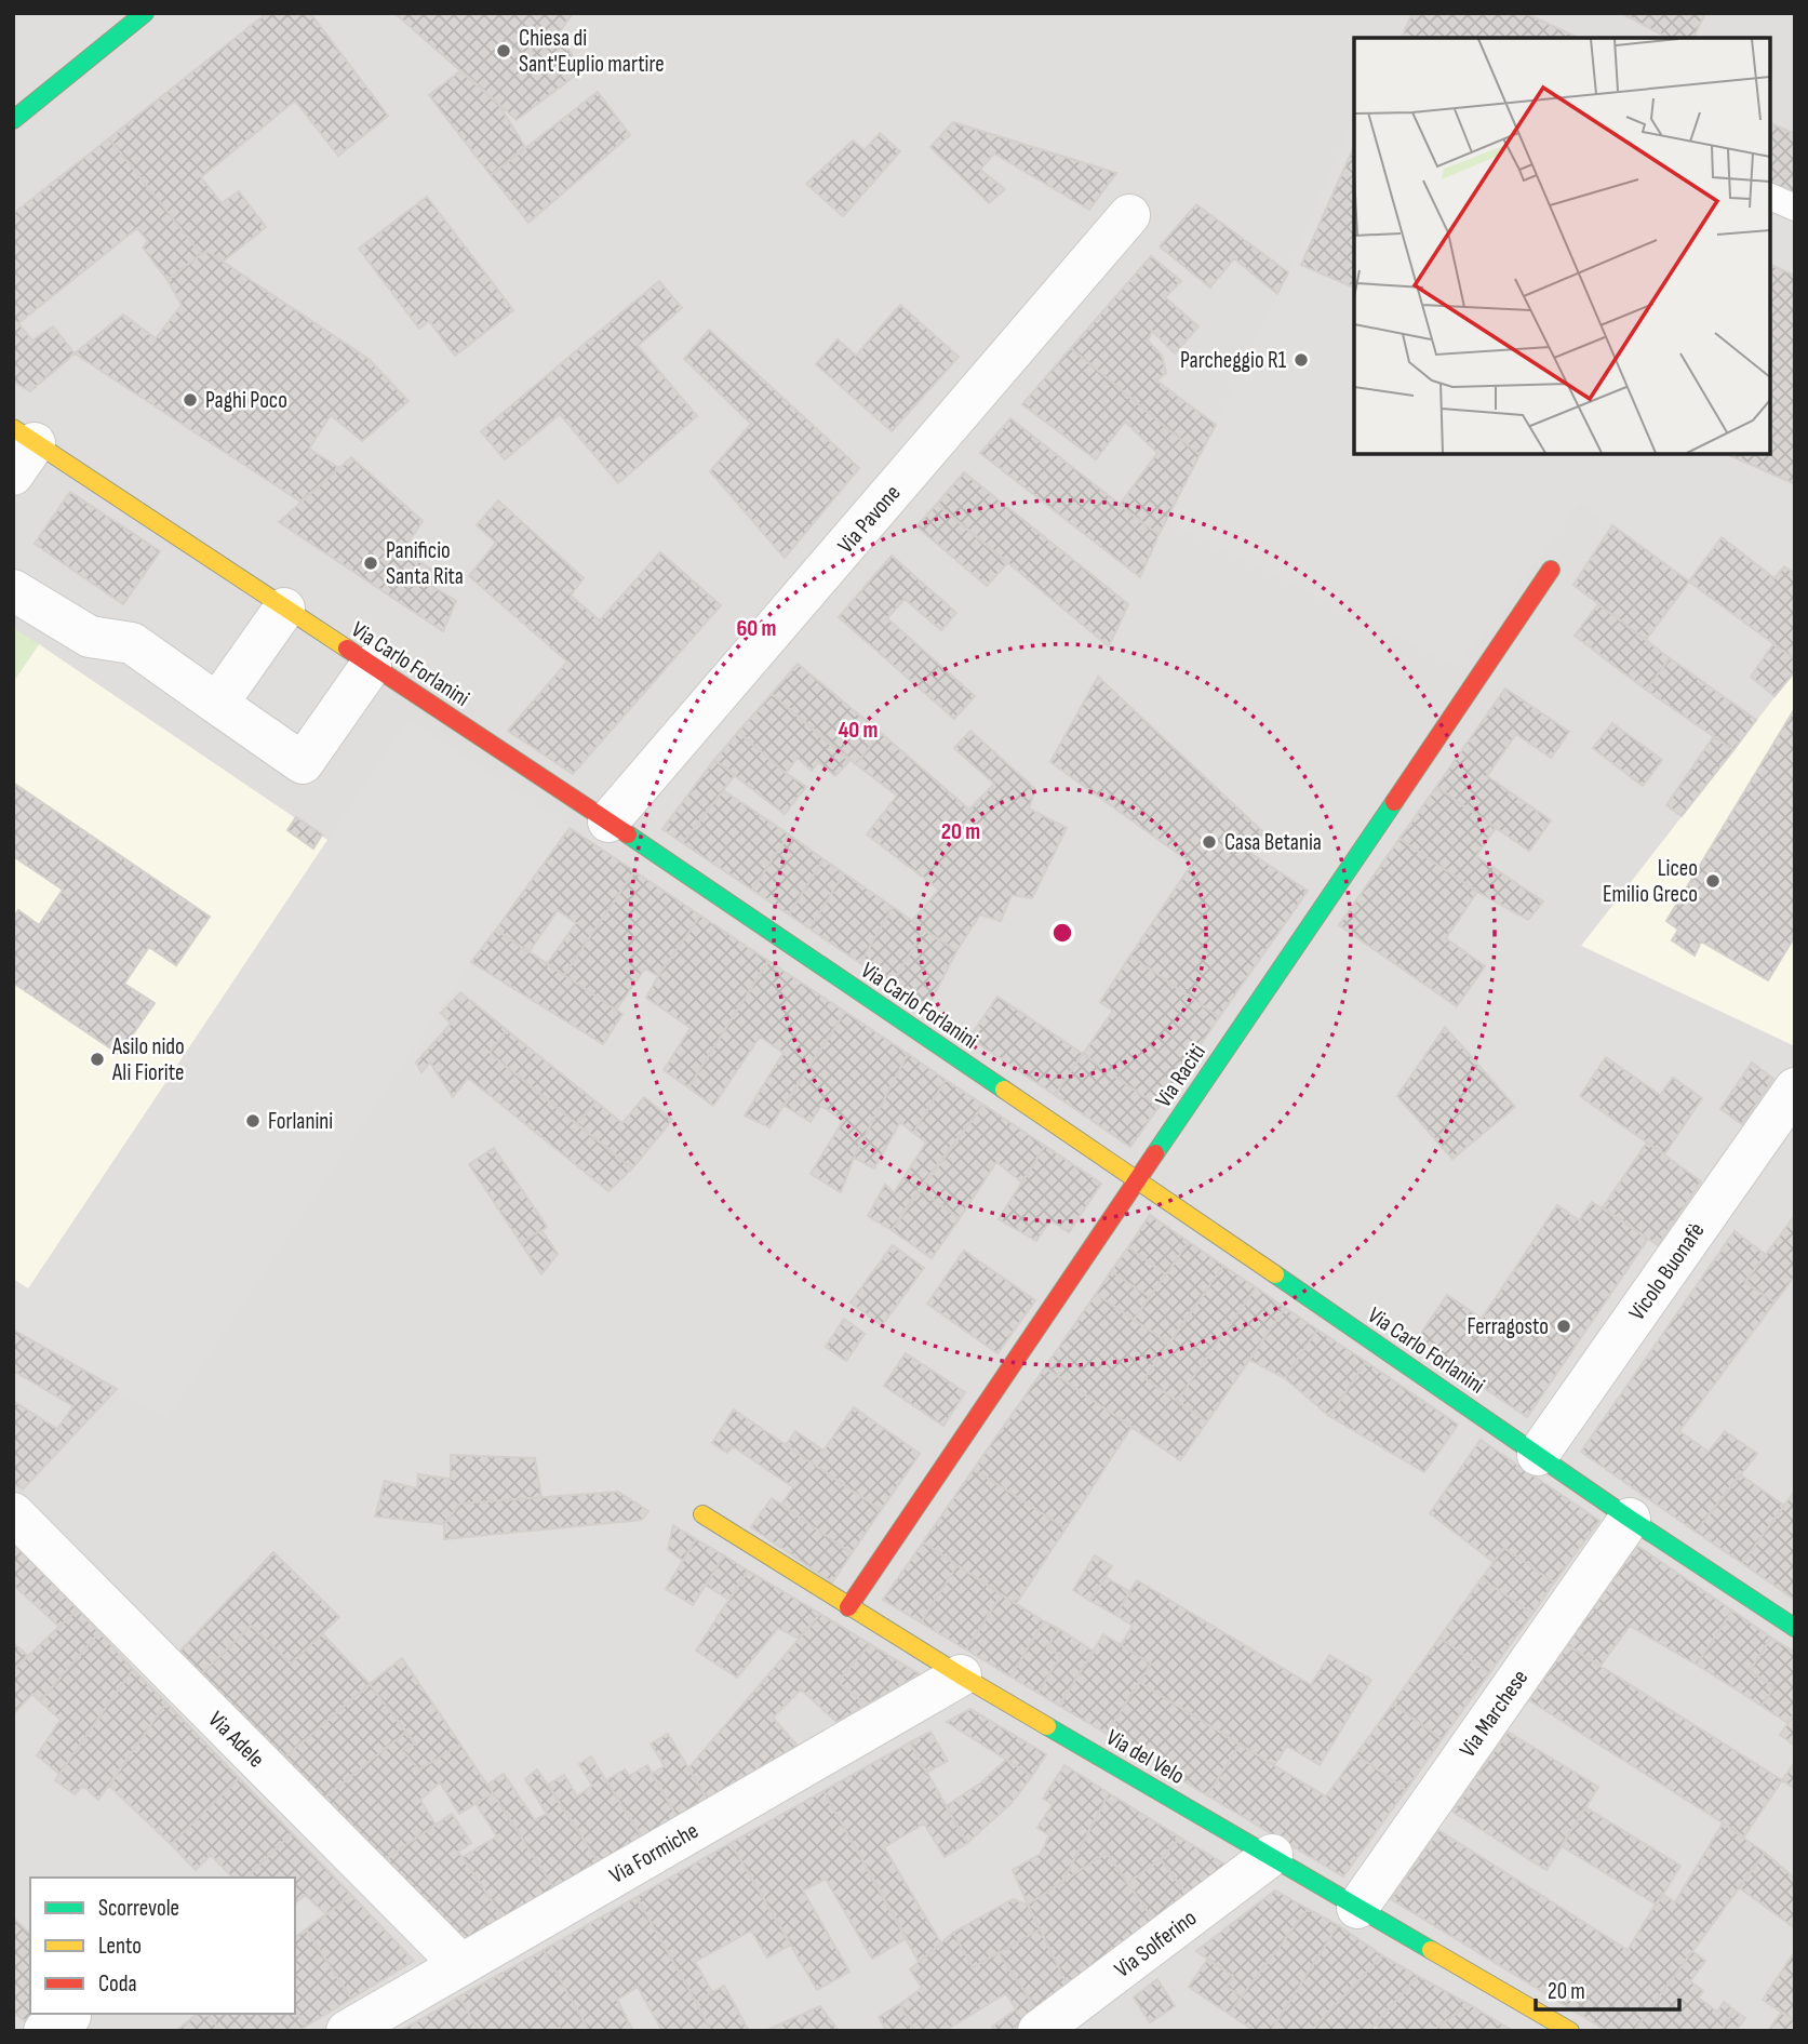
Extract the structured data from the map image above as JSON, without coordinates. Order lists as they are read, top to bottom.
{
  "streets": {
    "street": [
      "Via Pavone",
      "Via Carlo Forlanini",
      "Via Raciti",
      "Vicolo Buonafè",
      "Via Marchese",
      "Via Adele",
      "Via del Velo",
      "Via Formiche",
      "Via Solferino"
    ]
  },
  "crossings": [
    ["Via Pavone", "Via Carlo Forlanini"],
    ["Via Carlo Forlanini", "Via Raciti"],
    ["Via Carlo Forlanini", "Vicolo Buonafè"],
    ["Via Carlo Forlanini", "Via Marchese"],
    ["Via Raciti", "Via del Velo"],
    ["Via Marchese", "Via del Velo"],
    ["Via Adele", "Via Formiche"],
    ["Via del Velo", "Via Formiche"],
    ["Via del Velo", "Via Solferino"]
  ],
  "places": [
    "Chiesa di Sant'Euplio martire",
    "Parcheggio R1",
    "Paghi Poco",
    "Panificio Santa Rita",
    "Casa Betania",
    "Liceo Emilio Greco",
    "Asilo nido Ali Fiorite",
    "Forlanini",
    "Ferragosto"
  ],
  "legend": ["Scorrevole", "Lento", "Coda"],
  "scale_bar": "20 m",
  "rings": ["60 m", "40 m", "20 m"]
}
